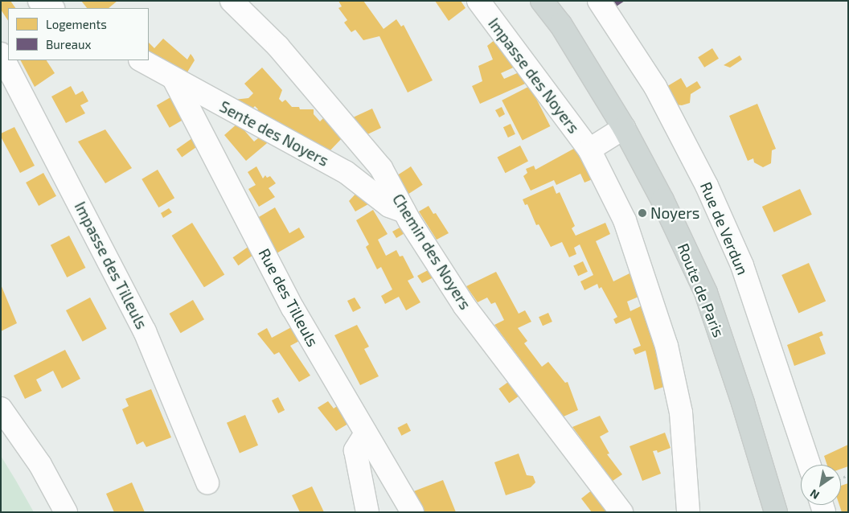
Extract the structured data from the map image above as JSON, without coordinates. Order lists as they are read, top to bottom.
{
  "streets": {
    "main road": ["Route de Paris"],
    "street": [
      "Impasse des Noyers",
      "Sente des Noyers",
      "Rue de Verdun",
      "Chemin des Noyers",
      "Impasse des Tilleuls",
      "Rue des Tilleuls"
    ]
  },
  "crossings": [
    ["Sente des Noyers", "Chemin des Noyers"],
    ["Sente des Noyers", "Rue des Tilleuls"]
  ],
  "places": ["Noyers"],
  "legend": ["Logements", "Bureaux"],
  "north": "bottom left"
}
